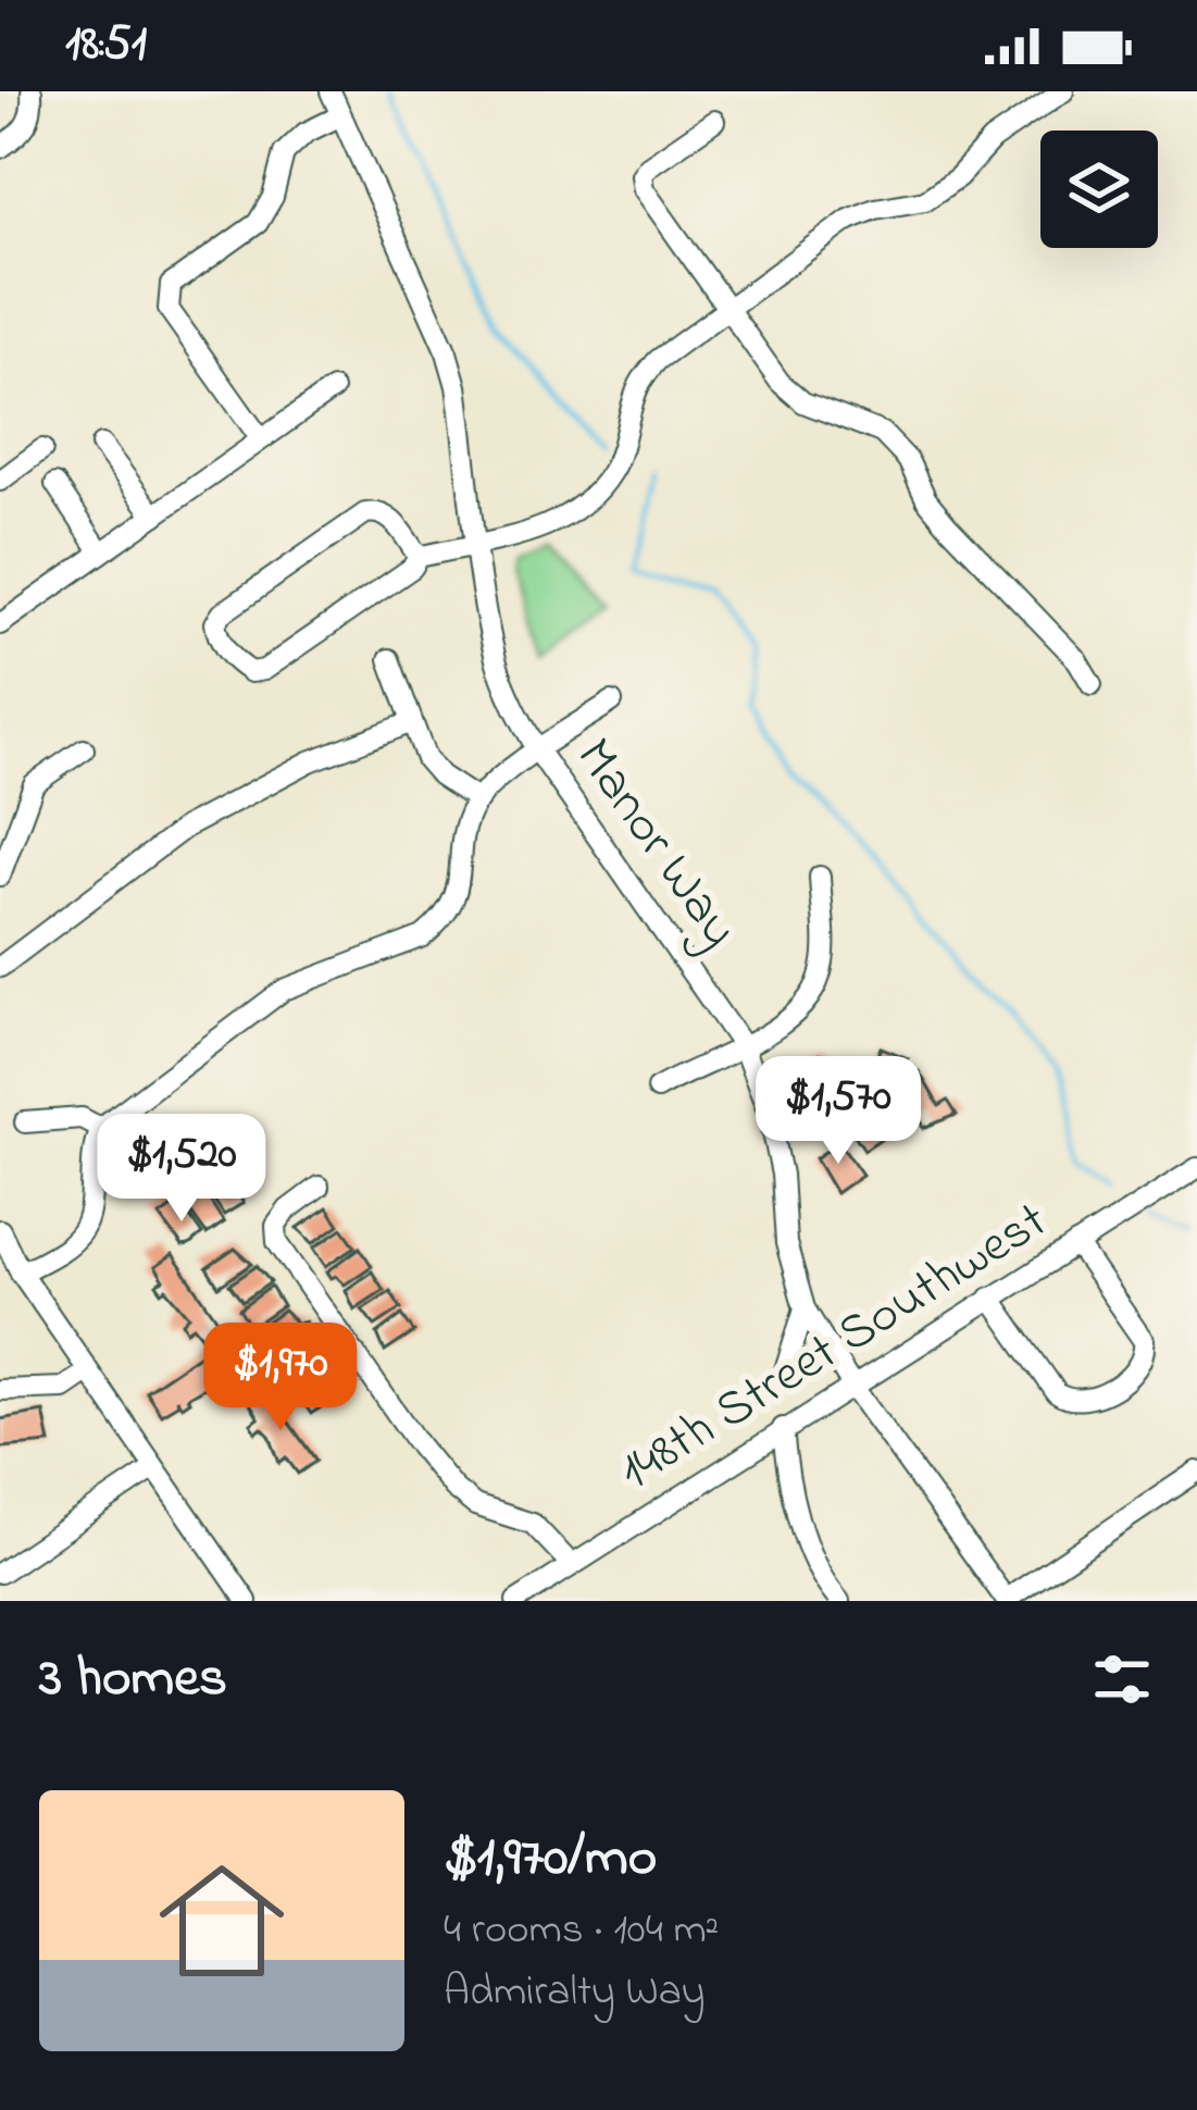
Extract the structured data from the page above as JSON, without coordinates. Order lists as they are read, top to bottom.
{
  "streets": {
    "street": ["Manor Way", "148th Street Southwest"]
  },
  "crossings": [
    ["Manor Way", "148th Street Southwest"]
  ],
  "page": {
    "status": "18:51",
    "price": ["$1,570", "$1,520", "$1,970"],
    "heading": "3 homes",
    "list": [
      {
        "name": "$1,970/mo",
        "note": "4 rooms · 104 m² · Admiralty Way"
      }
    ]
  }
}
